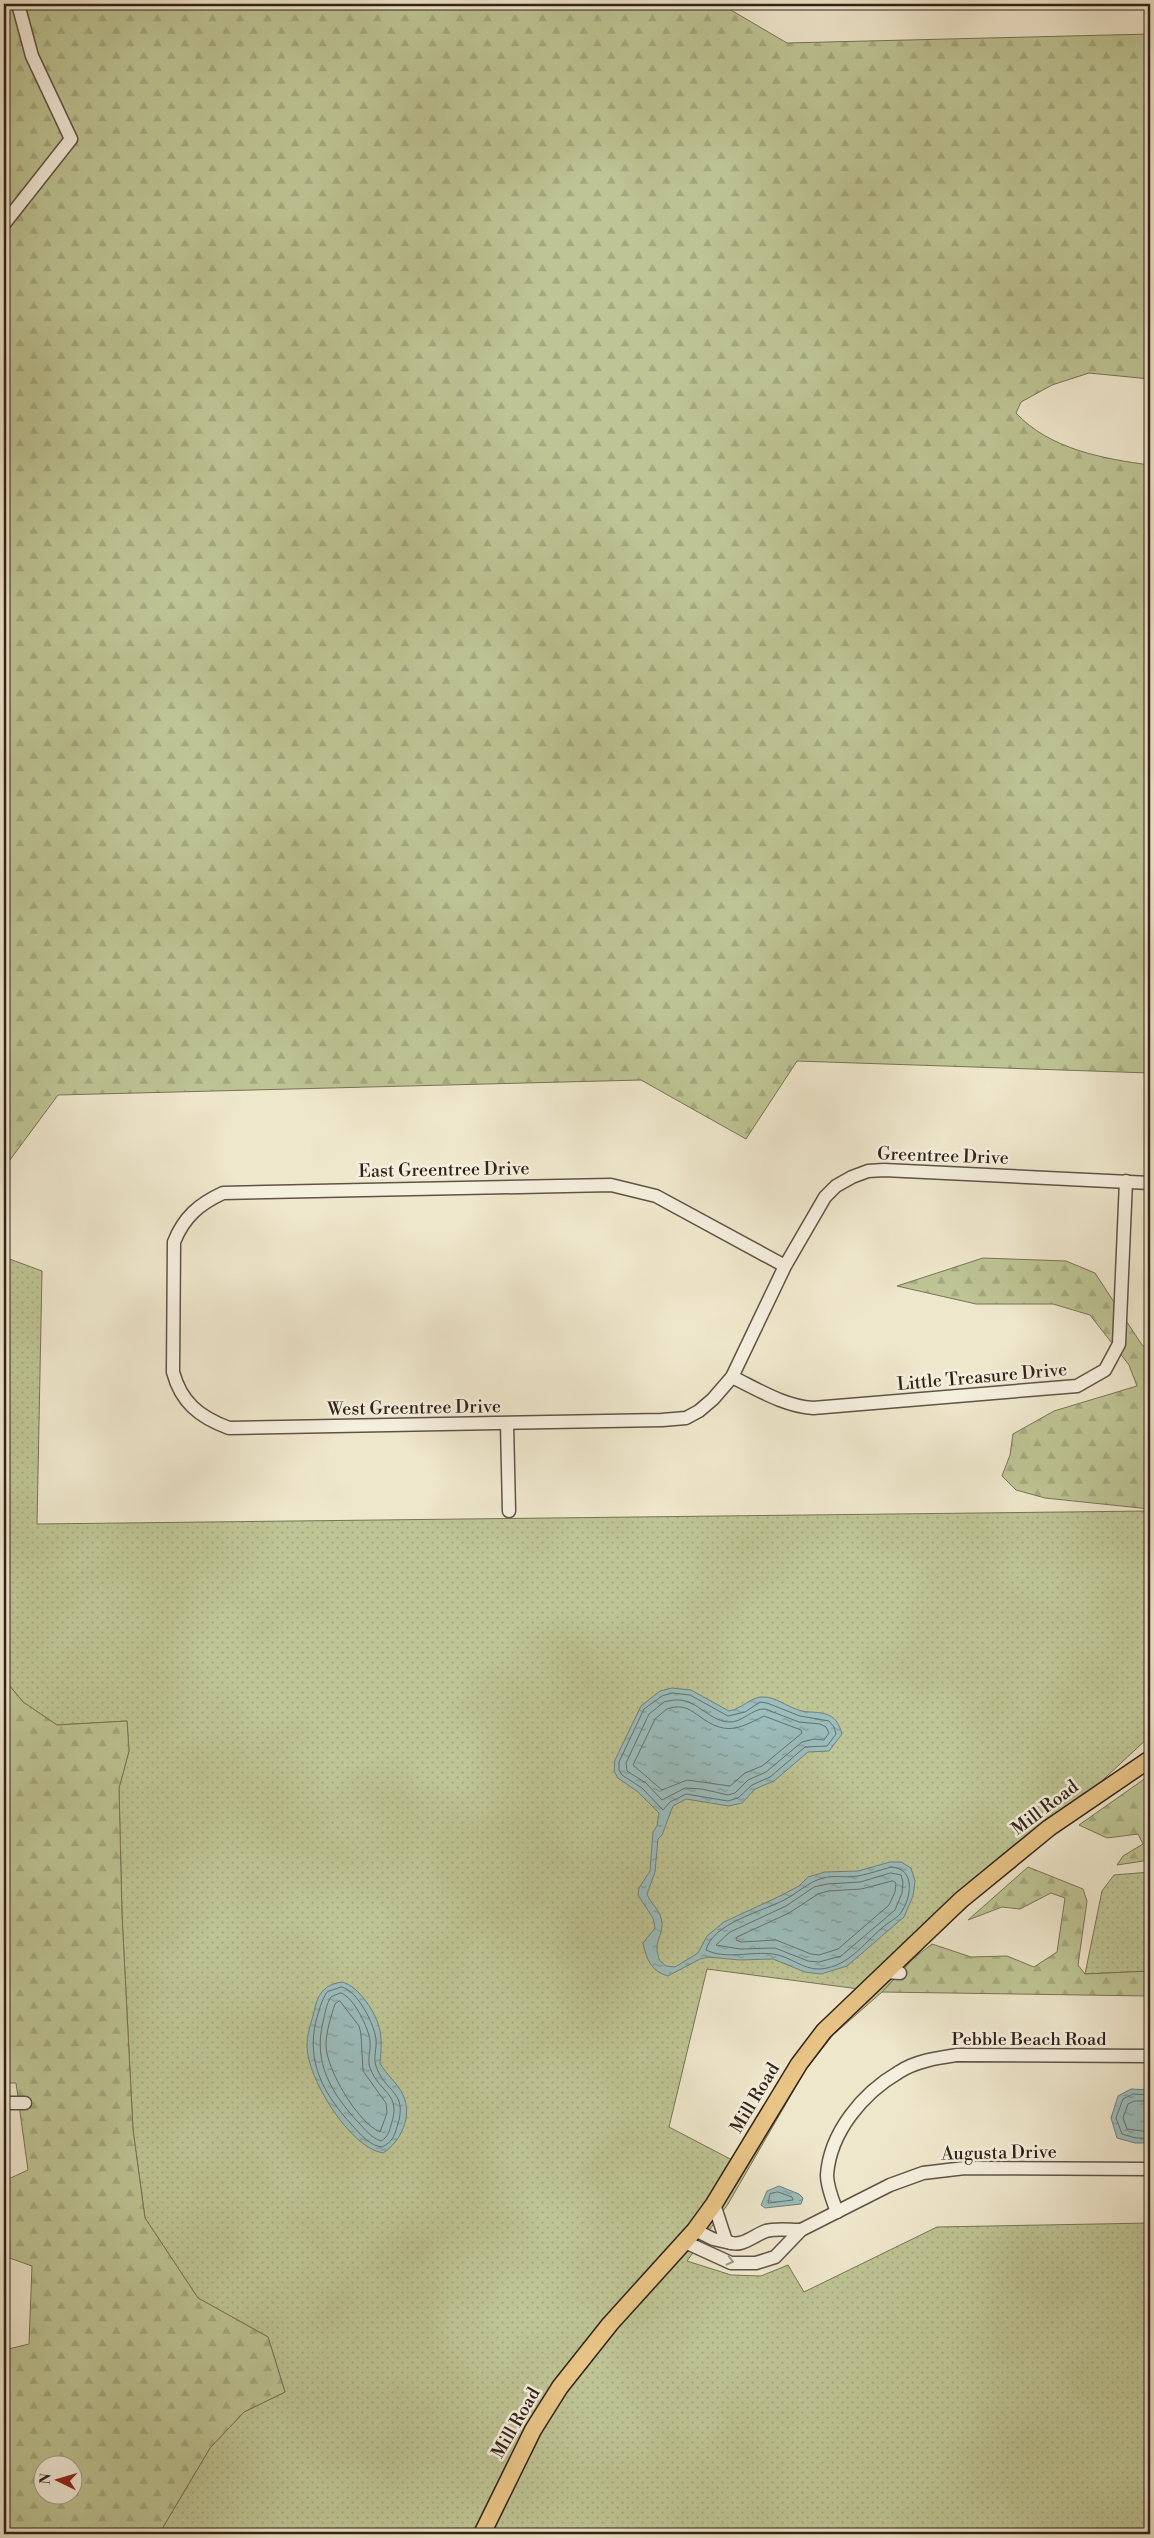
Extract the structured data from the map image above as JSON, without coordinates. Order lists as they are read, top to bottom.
{
  "streets": {
    "main road": ["Mill Road"],
    "street": [
      "Greentree Drive",
      "East Greentree Drive",
      "Little Treasure Drive",
      "West Greentree Drive",
      "Pebble Beach Road",
      "Augusta Drive"
    ]
  },
  "crossings": [
    ["Greentree Drive", "East Greentree Drive"],
    ["Greentree Drive", "Little Treasure Drive"],
    ["Greentree Drive", "West Greentree Drive"],
    ["East Greentree Drive", "West Greentree Drive"],
    ["Little Treasure Drive", "West Greentree Drive"],
    ["Mill Road", "Augusta Drive"],
    ["Pebble Beach Road", "Augusta Drive"]
  ],
  "north": "left"
}
